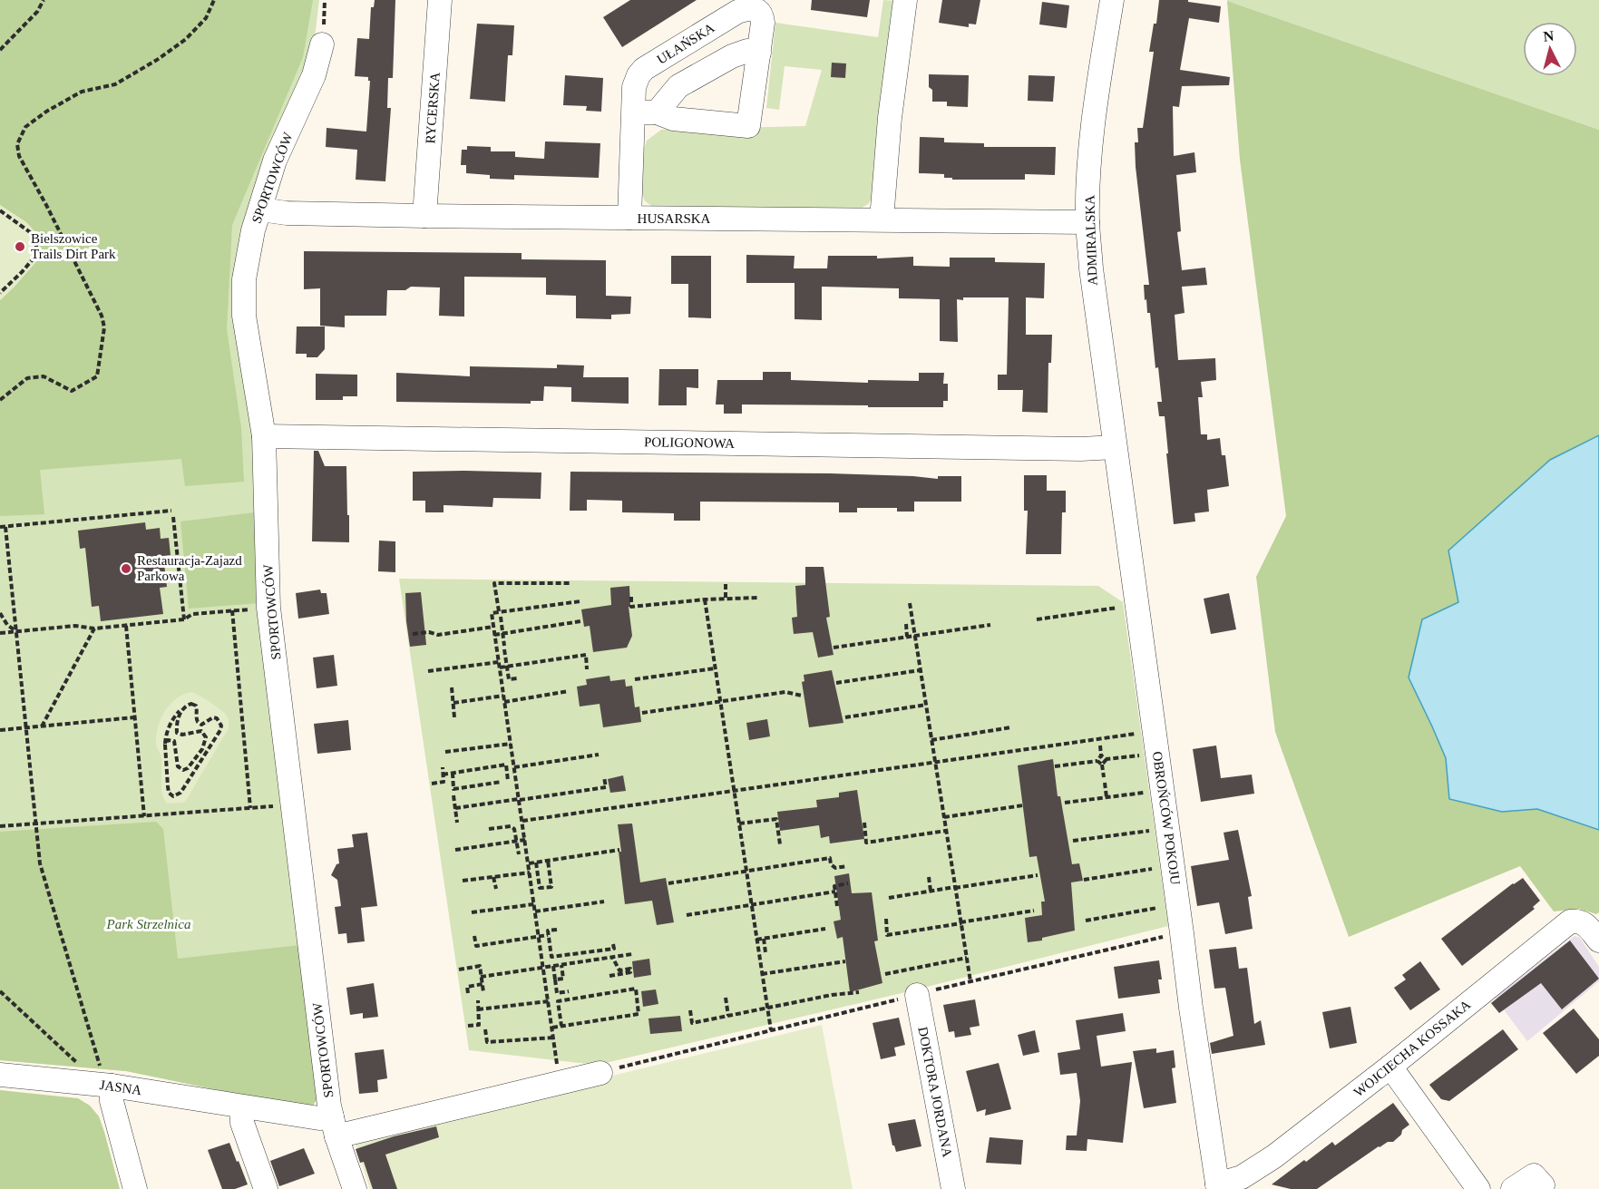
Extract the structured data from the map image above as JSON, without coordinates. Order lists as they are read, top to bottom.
{
  "streets": {
    "street": [
      "UŁAŃSKA",
      "RYCERSKA",
      "SPORTOWCÓW",
      "HUSARSKA",
      "ADMIRALSKA",
      "POLIGONOWA",
      "OBROŃCÓW POKOJU",
      "WOJCIECHA KOSSAKA",
      "JASNA",
      "DOKTORA JORDANA"
    ]
  },
  "crossings": [
    ["UŁAŃSKA", "HUSARSKA"],
    ["RYCERSKA", "HUSARSKA"],
    ["SPORTOWCÓW", "HUSARSKA"],
    ["SPORTOWCÓW", "POLIGONOWA"],
    ["SPORTOWCÓW", "JASNA"],
    ["HUSARSKA", "ADMIRALSKA"],
    ["ADMIRALSKA", "POLIGONOWA"],
    ["ADMIRALSKA", "OBROŃCÓW POKOJU"],
    ["POLIGONOWA", "OBROŃCÓW POKOJU"],
    ["OBROŃCÓW POKOJU", "WOJCIECHA KOSSAKA"]
  ],
  "parks": ["Park Strzelnica"],
  "places": ["Bielszowice Trails Dirt Park", "Restauracja-Zajazd Parkowa"],
  "north": "top"
}
